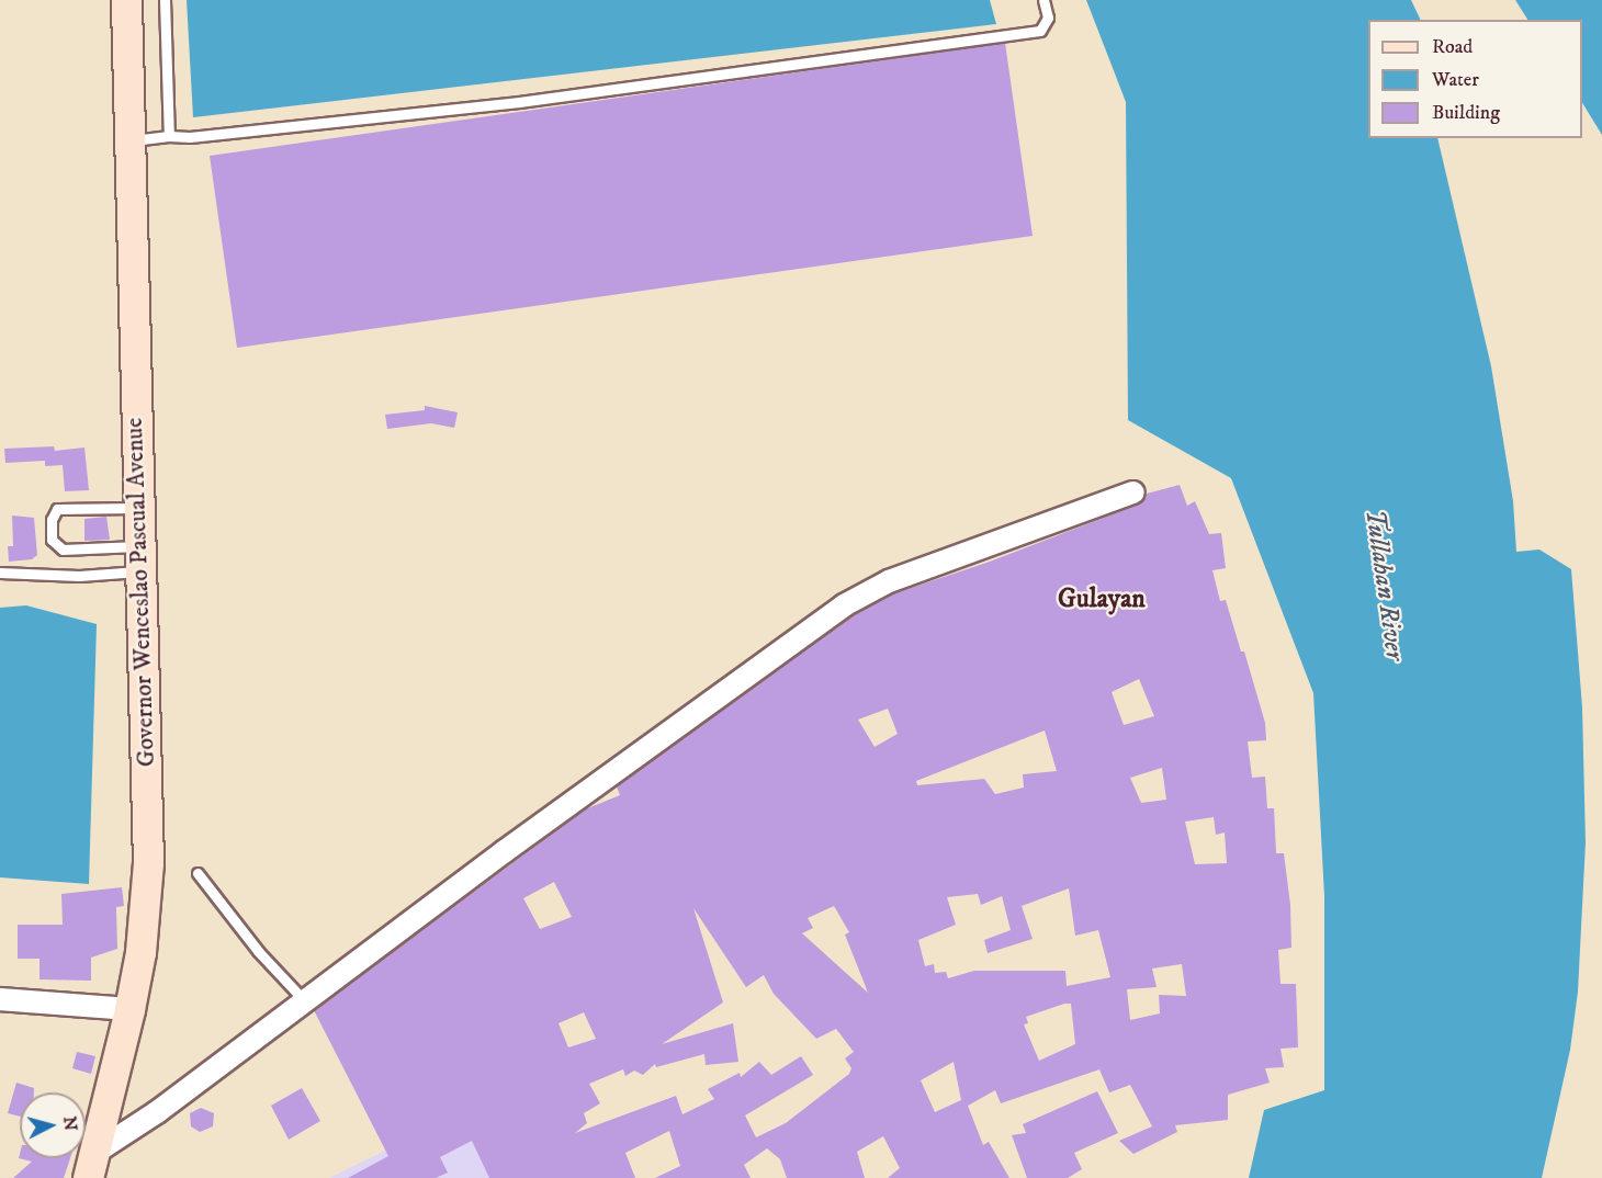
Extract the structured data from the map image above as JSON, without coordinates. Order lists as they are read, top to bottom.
{
  "streets": {
    "main road": ["Governor Wenceslao Pascual Avenue"]
  },
  "districts": ["Gulayan"],
  "water": ["Tullahan River"],
  "legend": ["Road", "Water", "Building"],
  "north": "right"
}
